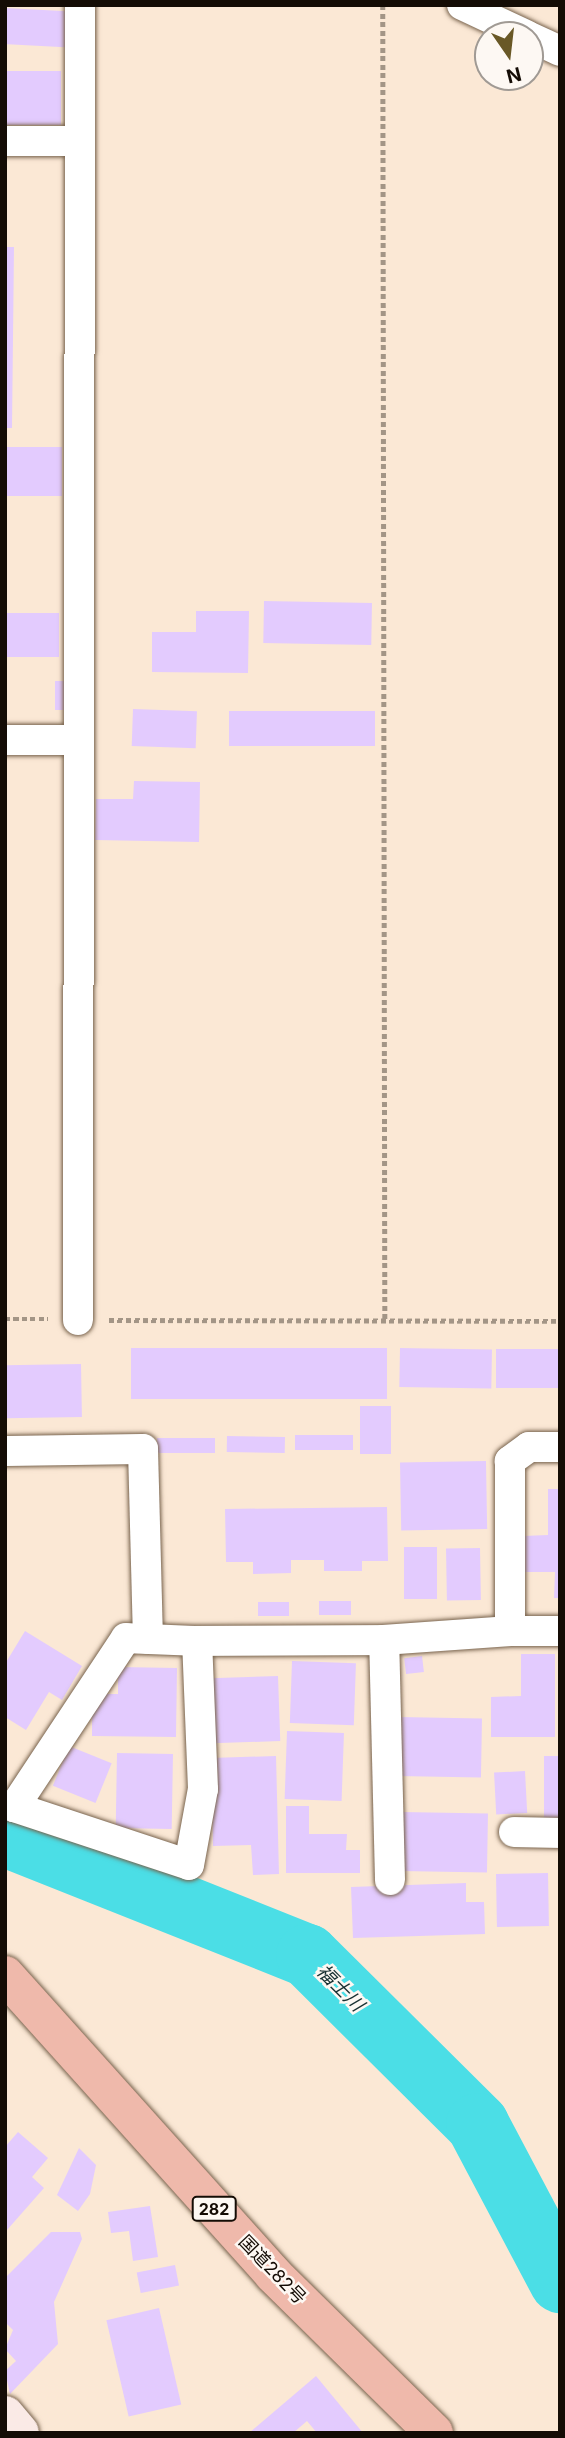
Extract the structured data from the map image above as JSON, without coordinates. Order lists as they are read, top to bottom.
{
  "streets": {
    "highway": ["282", "国道282号"]
  },
  "water": ["福士川"],
  "north": "bottom"
}
